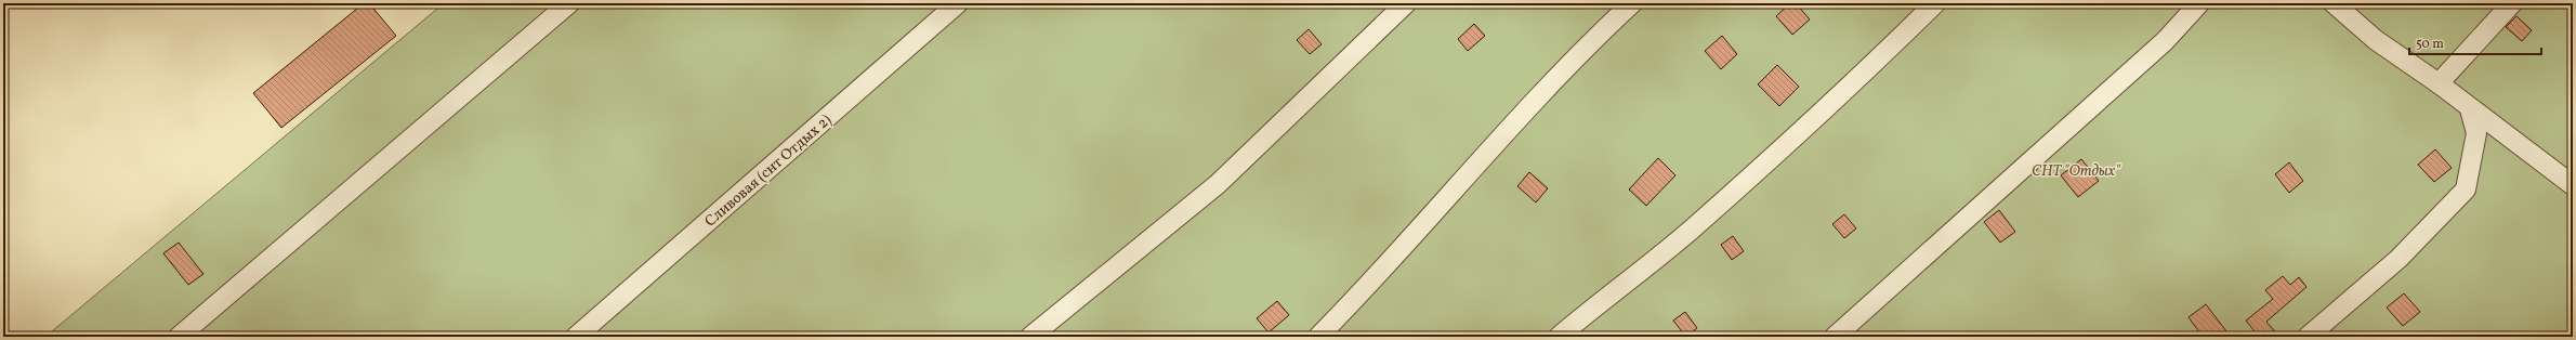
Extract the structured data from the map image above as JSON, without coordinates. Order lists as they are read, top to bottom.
{
  "streets": {
    "lane": ["Сливовая (снт Отдых 2)"]
  },
  "parks": ["СНТ \"Отдых\""],
  "scale_bar": "50 m"
}
